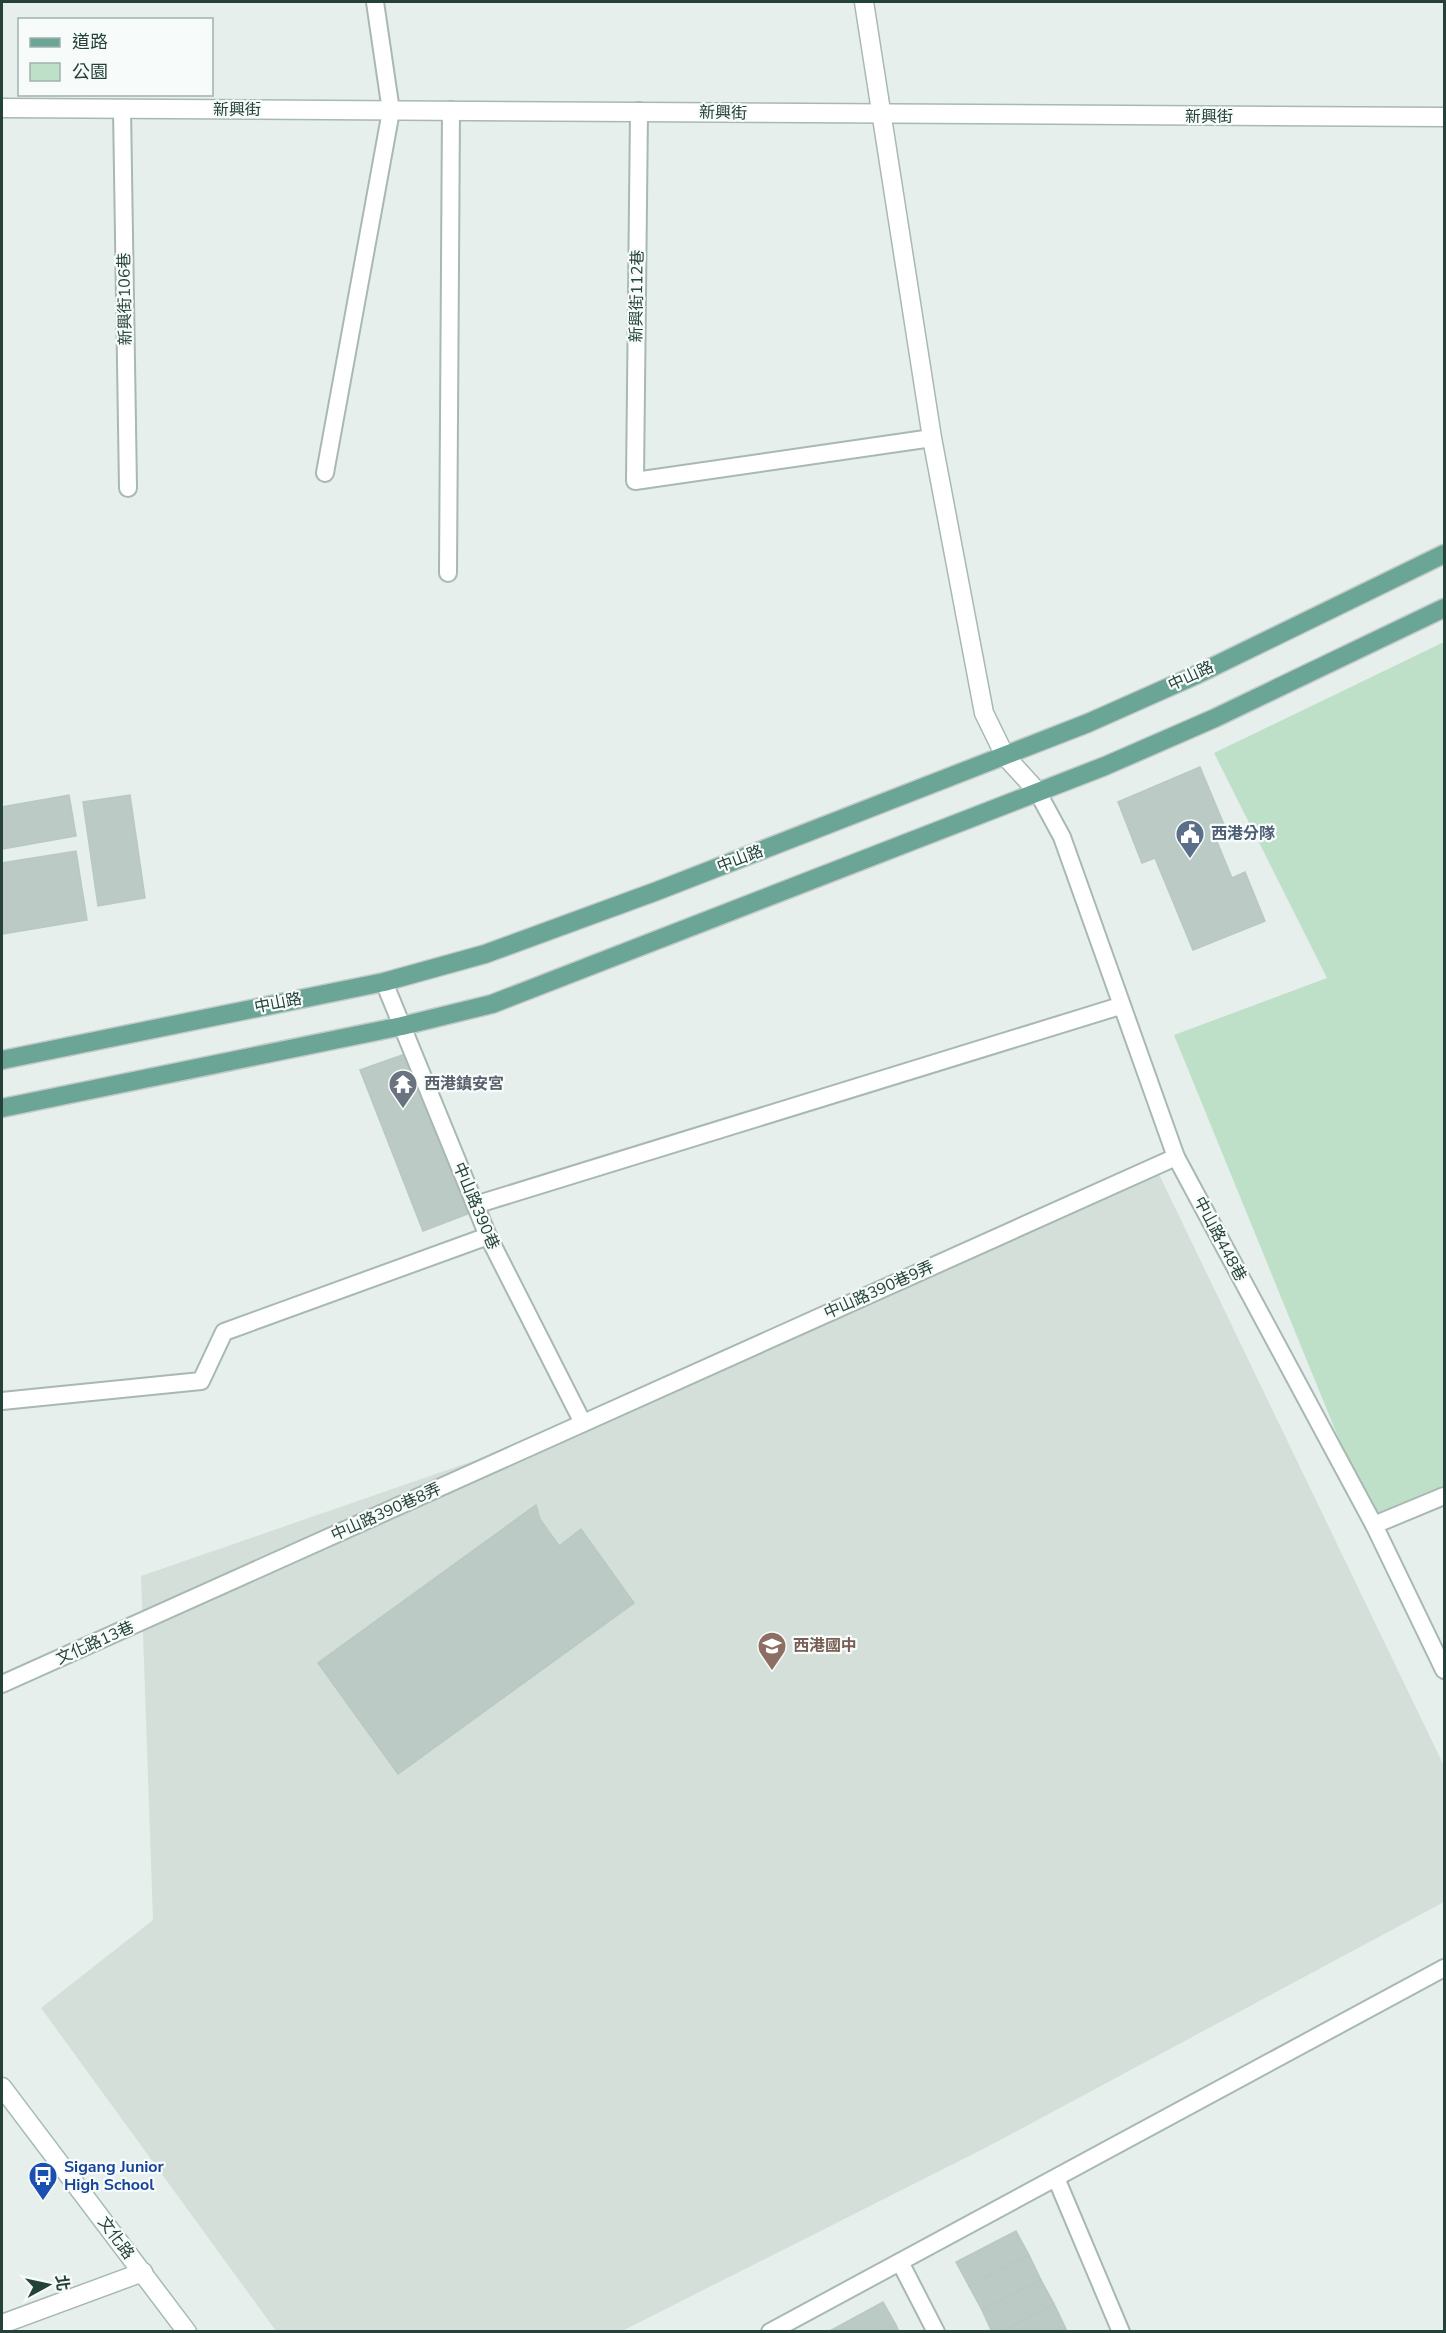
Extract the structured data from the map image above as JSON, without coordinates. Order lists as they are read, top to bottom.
{
  "streets": {
    "main road": ["中山路"],
    "street": ["新興街", "文化路"],
    "lane": [
      "新興街112巷",
      "新興街106巷",
      "中山路390巷",
      "中山路448巷",
      "中山路390巷9弄",
      "中山路390巷8弄",
      "文化路13巷"
    ]
  },
  "crossings": [
    ["新興街", "新興街112巷"],
    ["新興街", "新興街106巷"],
    ["中山路", "中山路390巷"],
    ["中山路390巷", "中山路390巷9弄"],
    ["中山路390巷", "中山路390巷8弄"],
    ["中山路448巷", "中山路390巷9弄"],
    ["中山路390巷9弄", "中山路390巷8弄"],
    ["中山路390巷8弄", "文化路13巷"]
  ],
  "places": {
    "public building": ["西港分隊"],
    "temple": ["西港鎮安宮"],
    "school or university": ["西港國中"],
    "bus stop": ["Sigang Junior High School"]
  },
  "legend": ["道路", "公園"],
  "north": "right"
}
